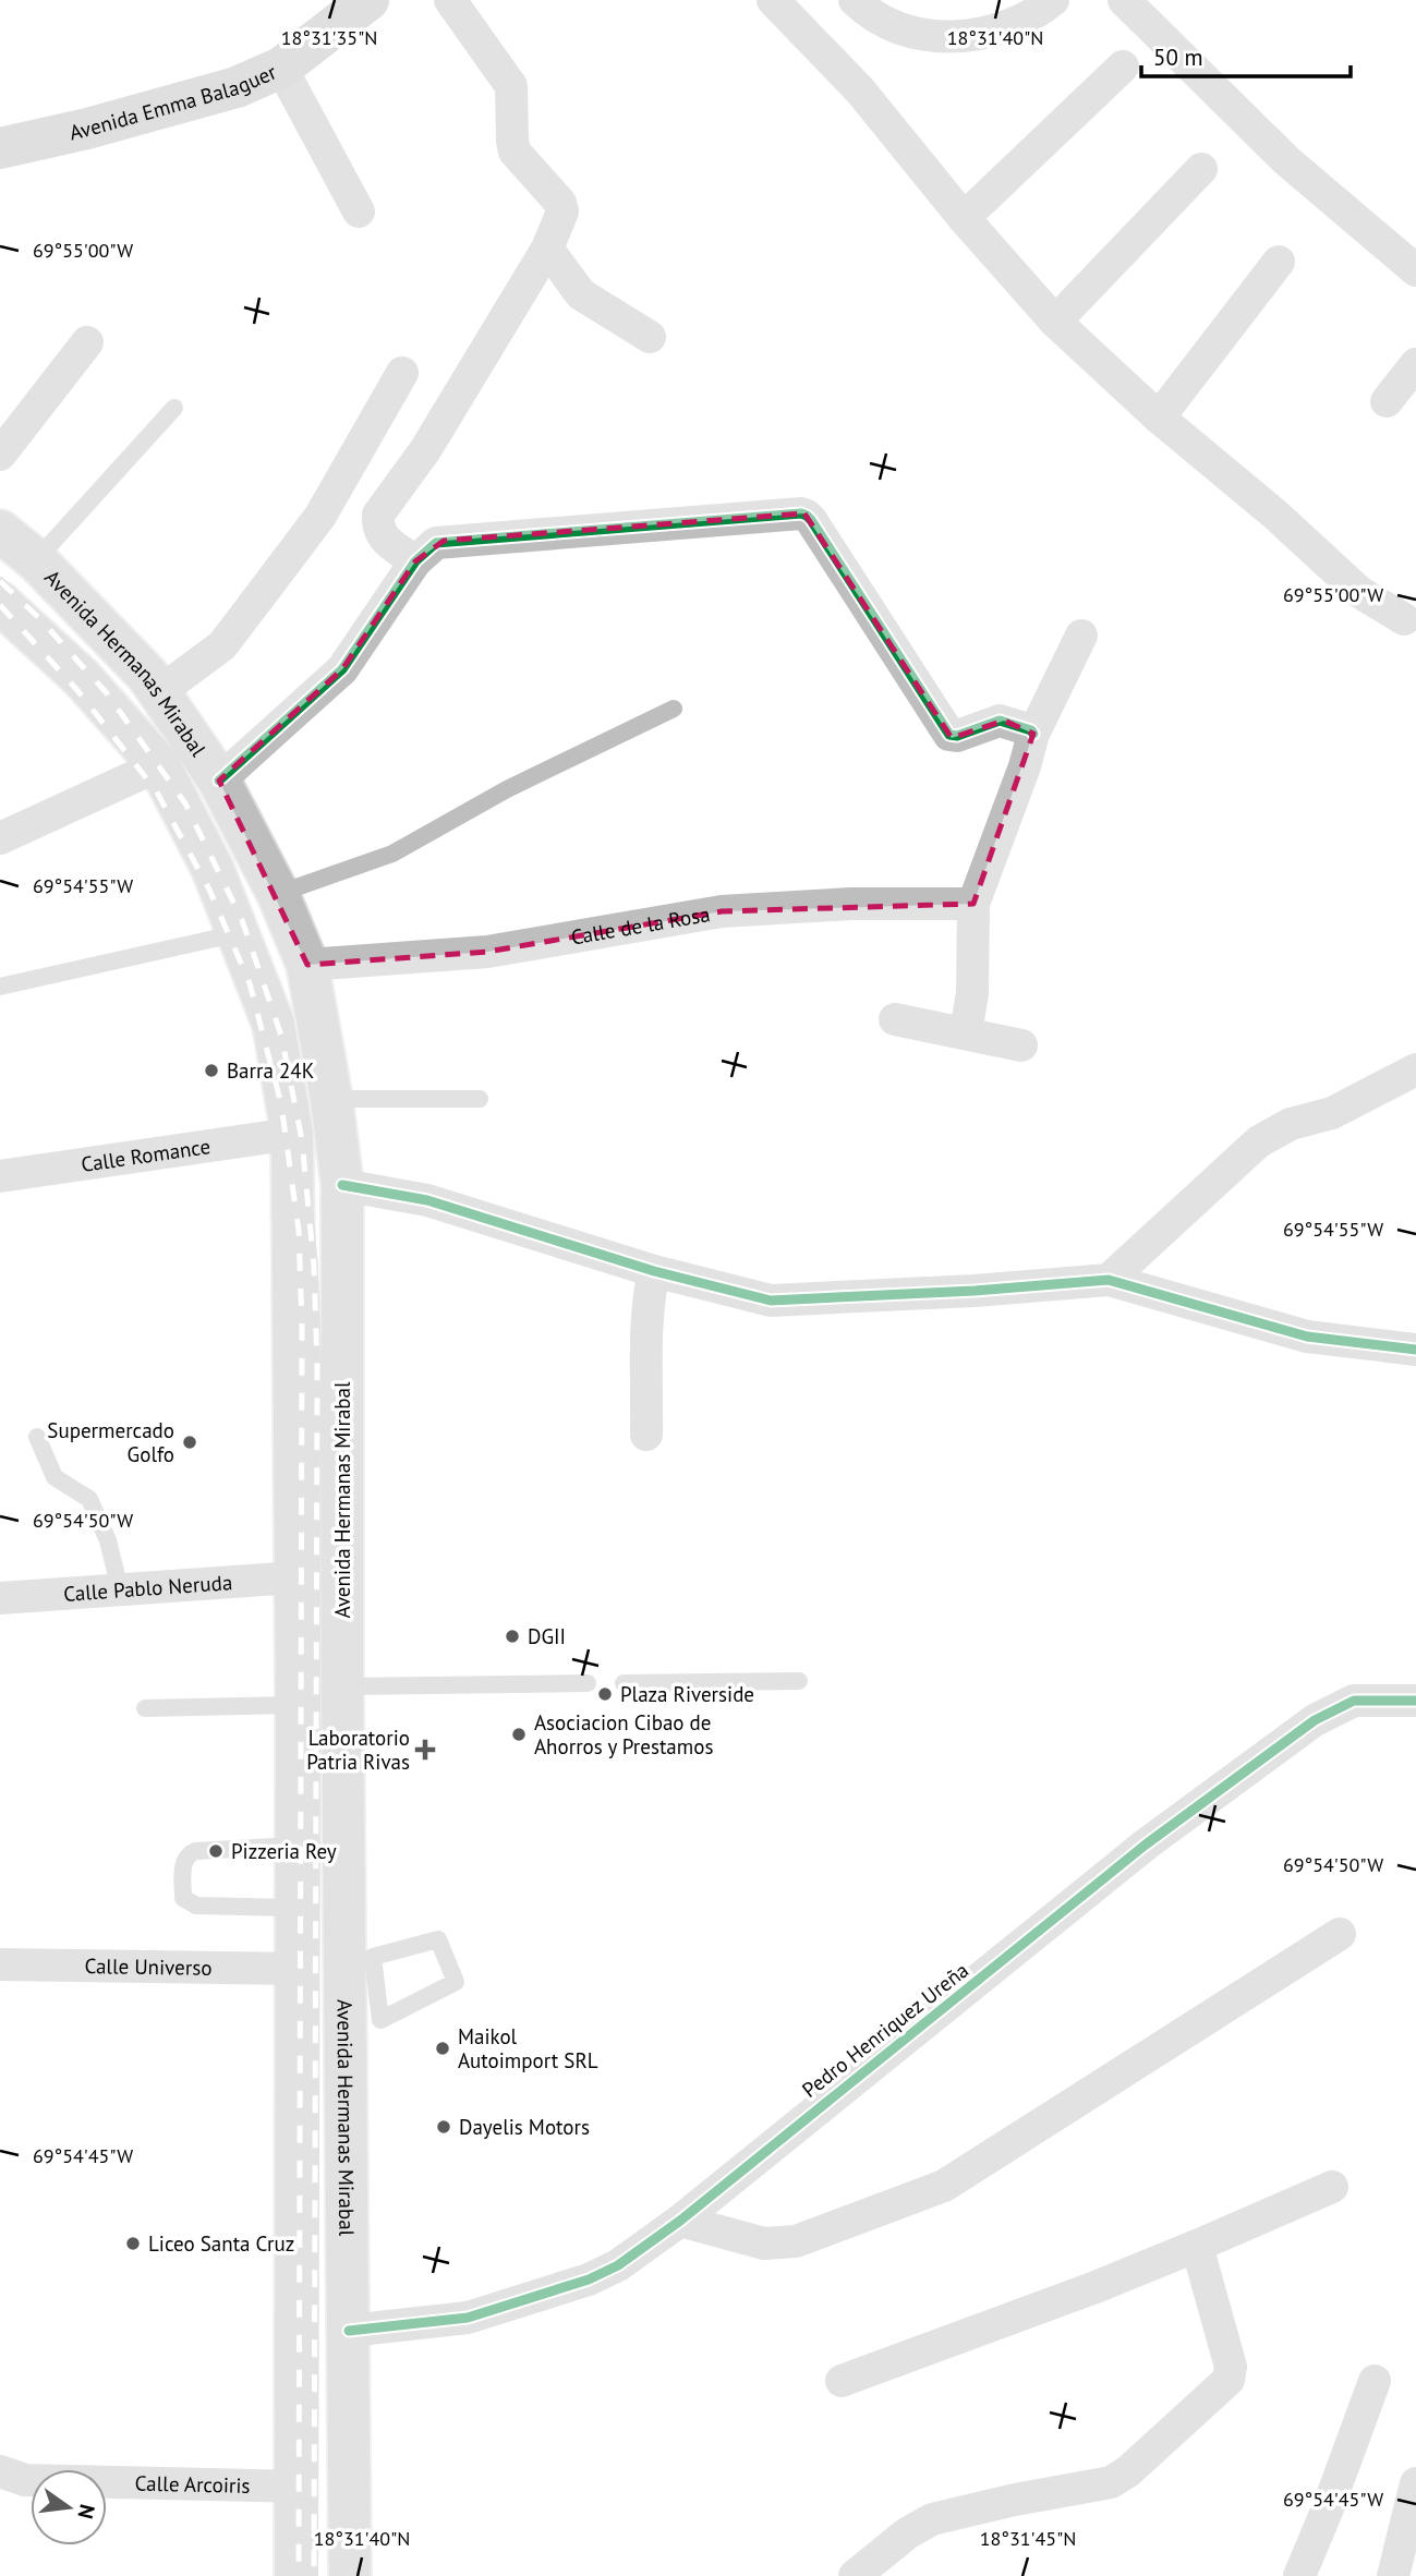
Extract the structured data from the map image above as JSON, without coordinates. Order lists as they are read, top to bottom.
{
  "streets": {
    "main road": ["Avenida Hermanas Mirabal"],
    "street": [
      "Avenida Emma Balaguer",
      "Calle de la Rosa",
      "Calle Romance",
      "Calle Pablo Neruda",
      "Calle Universo",
      "Pedro Henriquez Ureña",
      "Calle Arcoiris"
    ]
  },
  "crossings": [
    ["Avenida Hermanas Mirabal", "Calle de la Rosa"],
    ["Avenida Hermanas Mirabal", "Calle Romance"],
    ["Avenida Hermanas Mirabal", "Calle Pablo Neruda"],
    ["Avenida Hermanas Mirabal", "Calle Universo"],
    ["Avenida Hermanas Mirabal", "Pedro Henriquez Ureña"],
    ["Avenida Hermanas Mirabal", "Calle Arcoiris"]
  ],
  "places": {
    "other": [
      "Barra 24K",
      "Supermercado Golfo",
      "DGII",
      "Plaza Riverside",
      "Asociacion Cibao de Ahorros y Prestamos",
      "Pizzeria Rey",
      "Maikol Autoimport SRL",
      "Dayelis Motors",
      "Liceo Santa Cruz"
    ],
    "health": ["Laboratorio Patria Rivas"]
  },
  "scale_bar": "50 m",
  "north": "right",
  "coordinates": [
    "18°31'35\"N",
    "18°31'40\"N",
    "69°55'00\"W",
    "69°54'55\"W",
    "69°54'50\"W",
    "69°54'45\"W",
    "18°31'45\"N"
  ]
}
